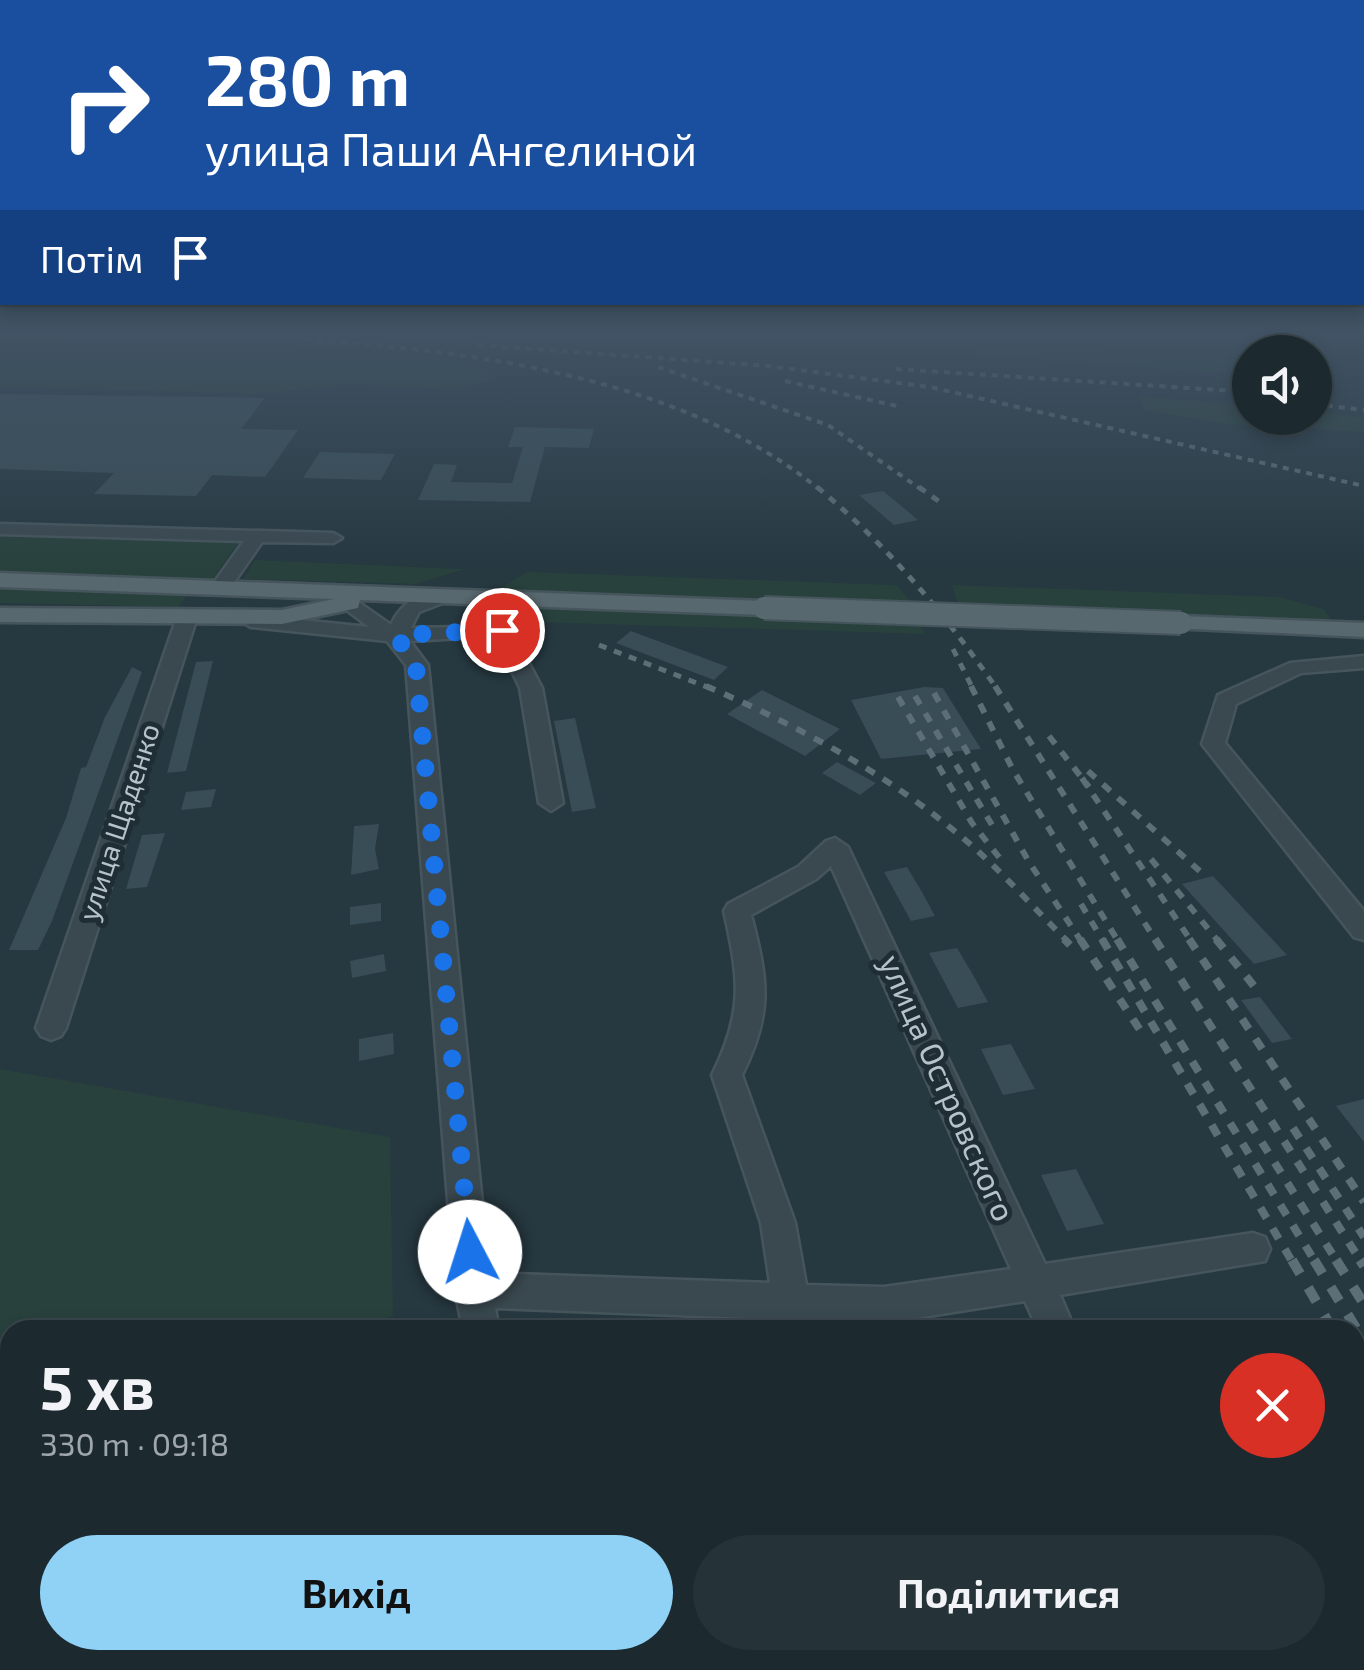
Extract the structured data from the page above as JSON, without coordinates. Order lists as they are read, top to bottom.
{
  "streets": {
    "street": ["улица Щаденко", "улица Островского"]
  },
  "page": {
    "turn": ["280 m", "улица Паши Ангелиной"],
    "then": "Потім",
    "heading": ["5 хв", "330 m · 09:18"],
    "buttons": ["Вихід", "Поділитися"]
  }
}
